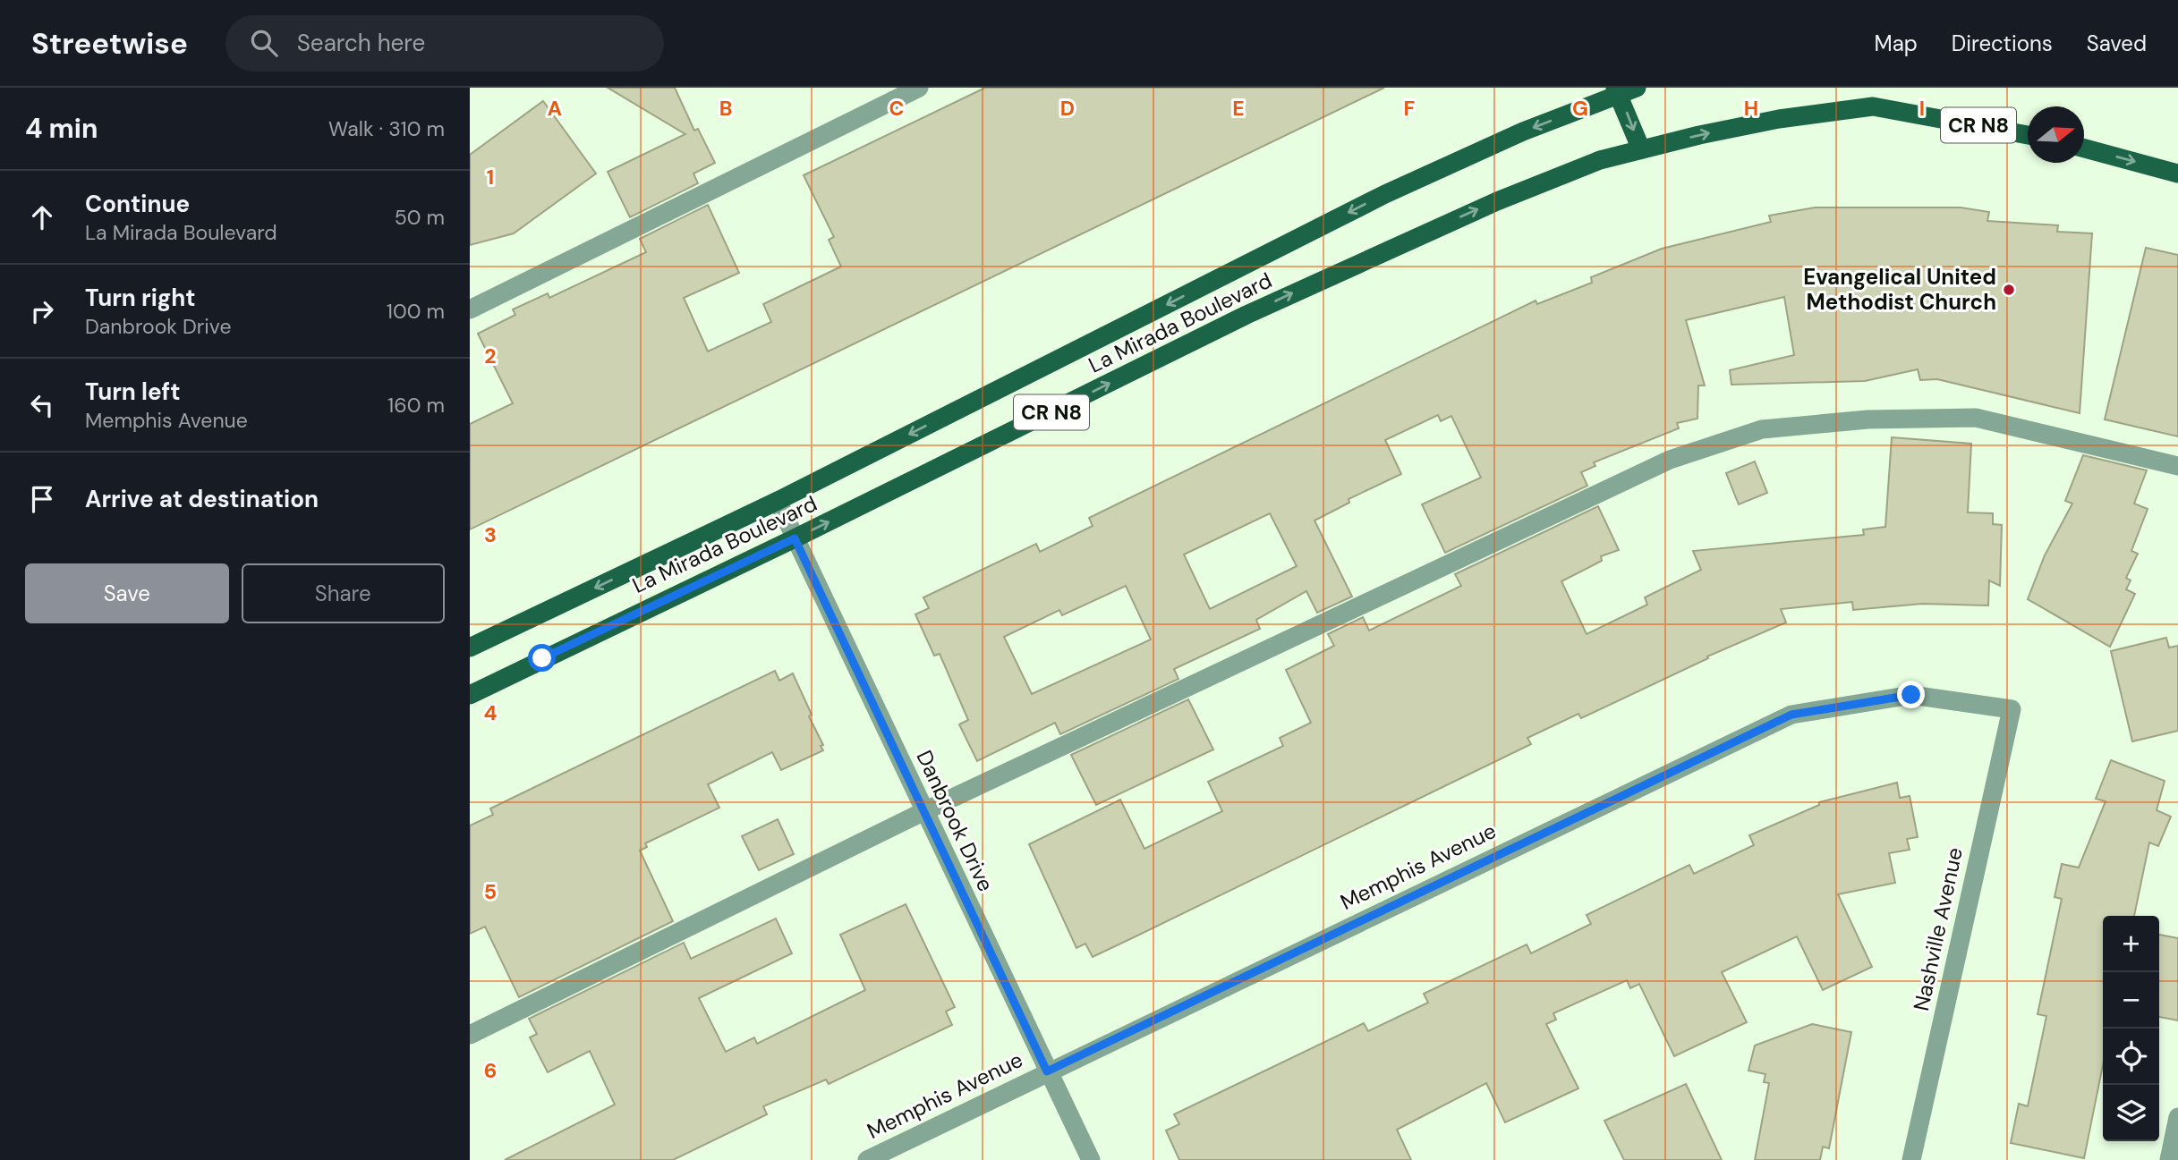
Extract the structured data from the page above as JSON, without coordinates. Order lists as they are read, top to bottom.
{
  "streets": {
    "main road": ["CR N8", "La Mirada Boulevard"],
    "street": ["Danbrook Drive", "Memphis Avenue", "Nashville Avenue"]
  },
  "crossings": [
    ["La Mirada Boulevard", "Danbrook Drive"],
    ["Danbrook Drive", "Memphis Avenue"],
    ["Memphis Avenue", "Nashville Avenue"]
  ],
  "places": ["Evangelical United Methodist Church"],
  "north": "right",
  "page": {
    "header": "Streetwise",
    "search": "Search here",
    "nav": ["Map", "Directions", "Saved"],
    "heading": ["4 min", "Walk · 310 m"],
    "list": [
      ["Continue", "La Mirada Boulevard", "50 m"],
      ["Turn right", "Danbrook Drive", "100 m"],
      ["Turn left", "Memphis Avenue", "160 m"],
      "Arrive at destination"
    ],
    "buttons": ["Save", "Share"],
    "map_buttons": ["+", "−"]
  },
  "grid": {
    "columns": [
      "A",
      "B",
      "C",
      "D",
      "E",
      "F",
      "G",
      "H",
      "I"
    ],
    "rows": [
      "1",
      "2",
      "3",
      "4",
      "5",
      "6"
    ]
  }
}
